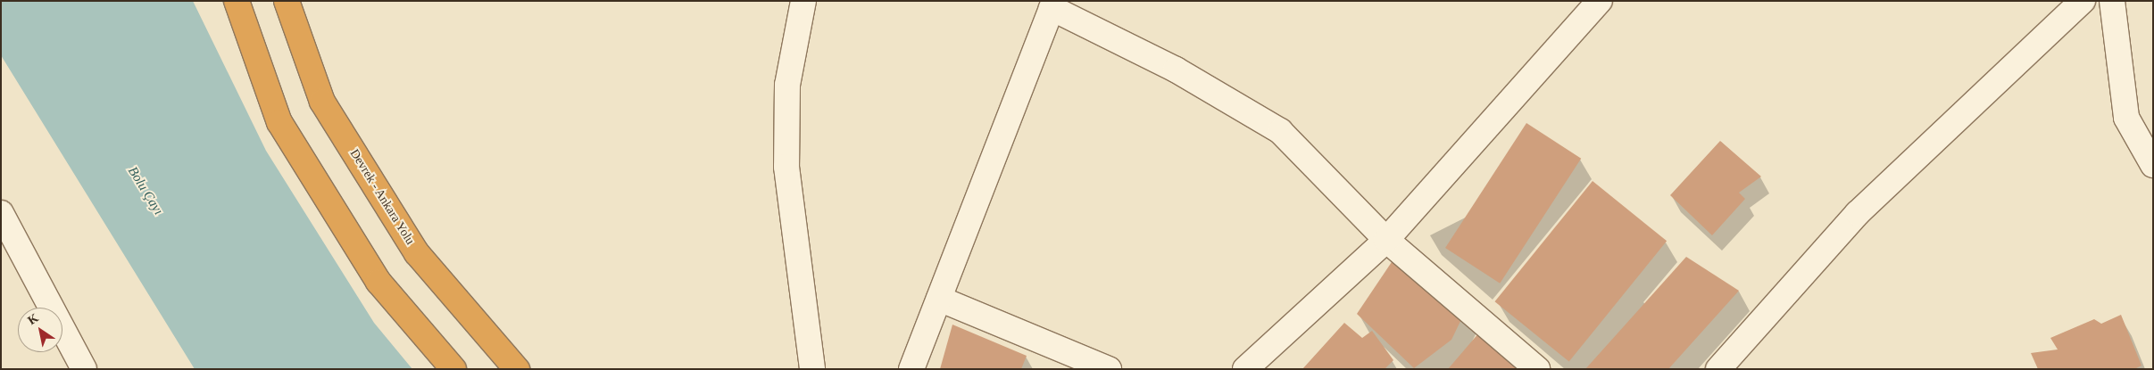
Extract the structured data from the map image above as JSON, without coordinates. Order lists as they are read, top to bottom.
{
  "streets": {
    "highway": ["Devrek - Ankara Yolu"]
  },
  "water": ["Bolu Çayı"],
  "north": "top left"
}
